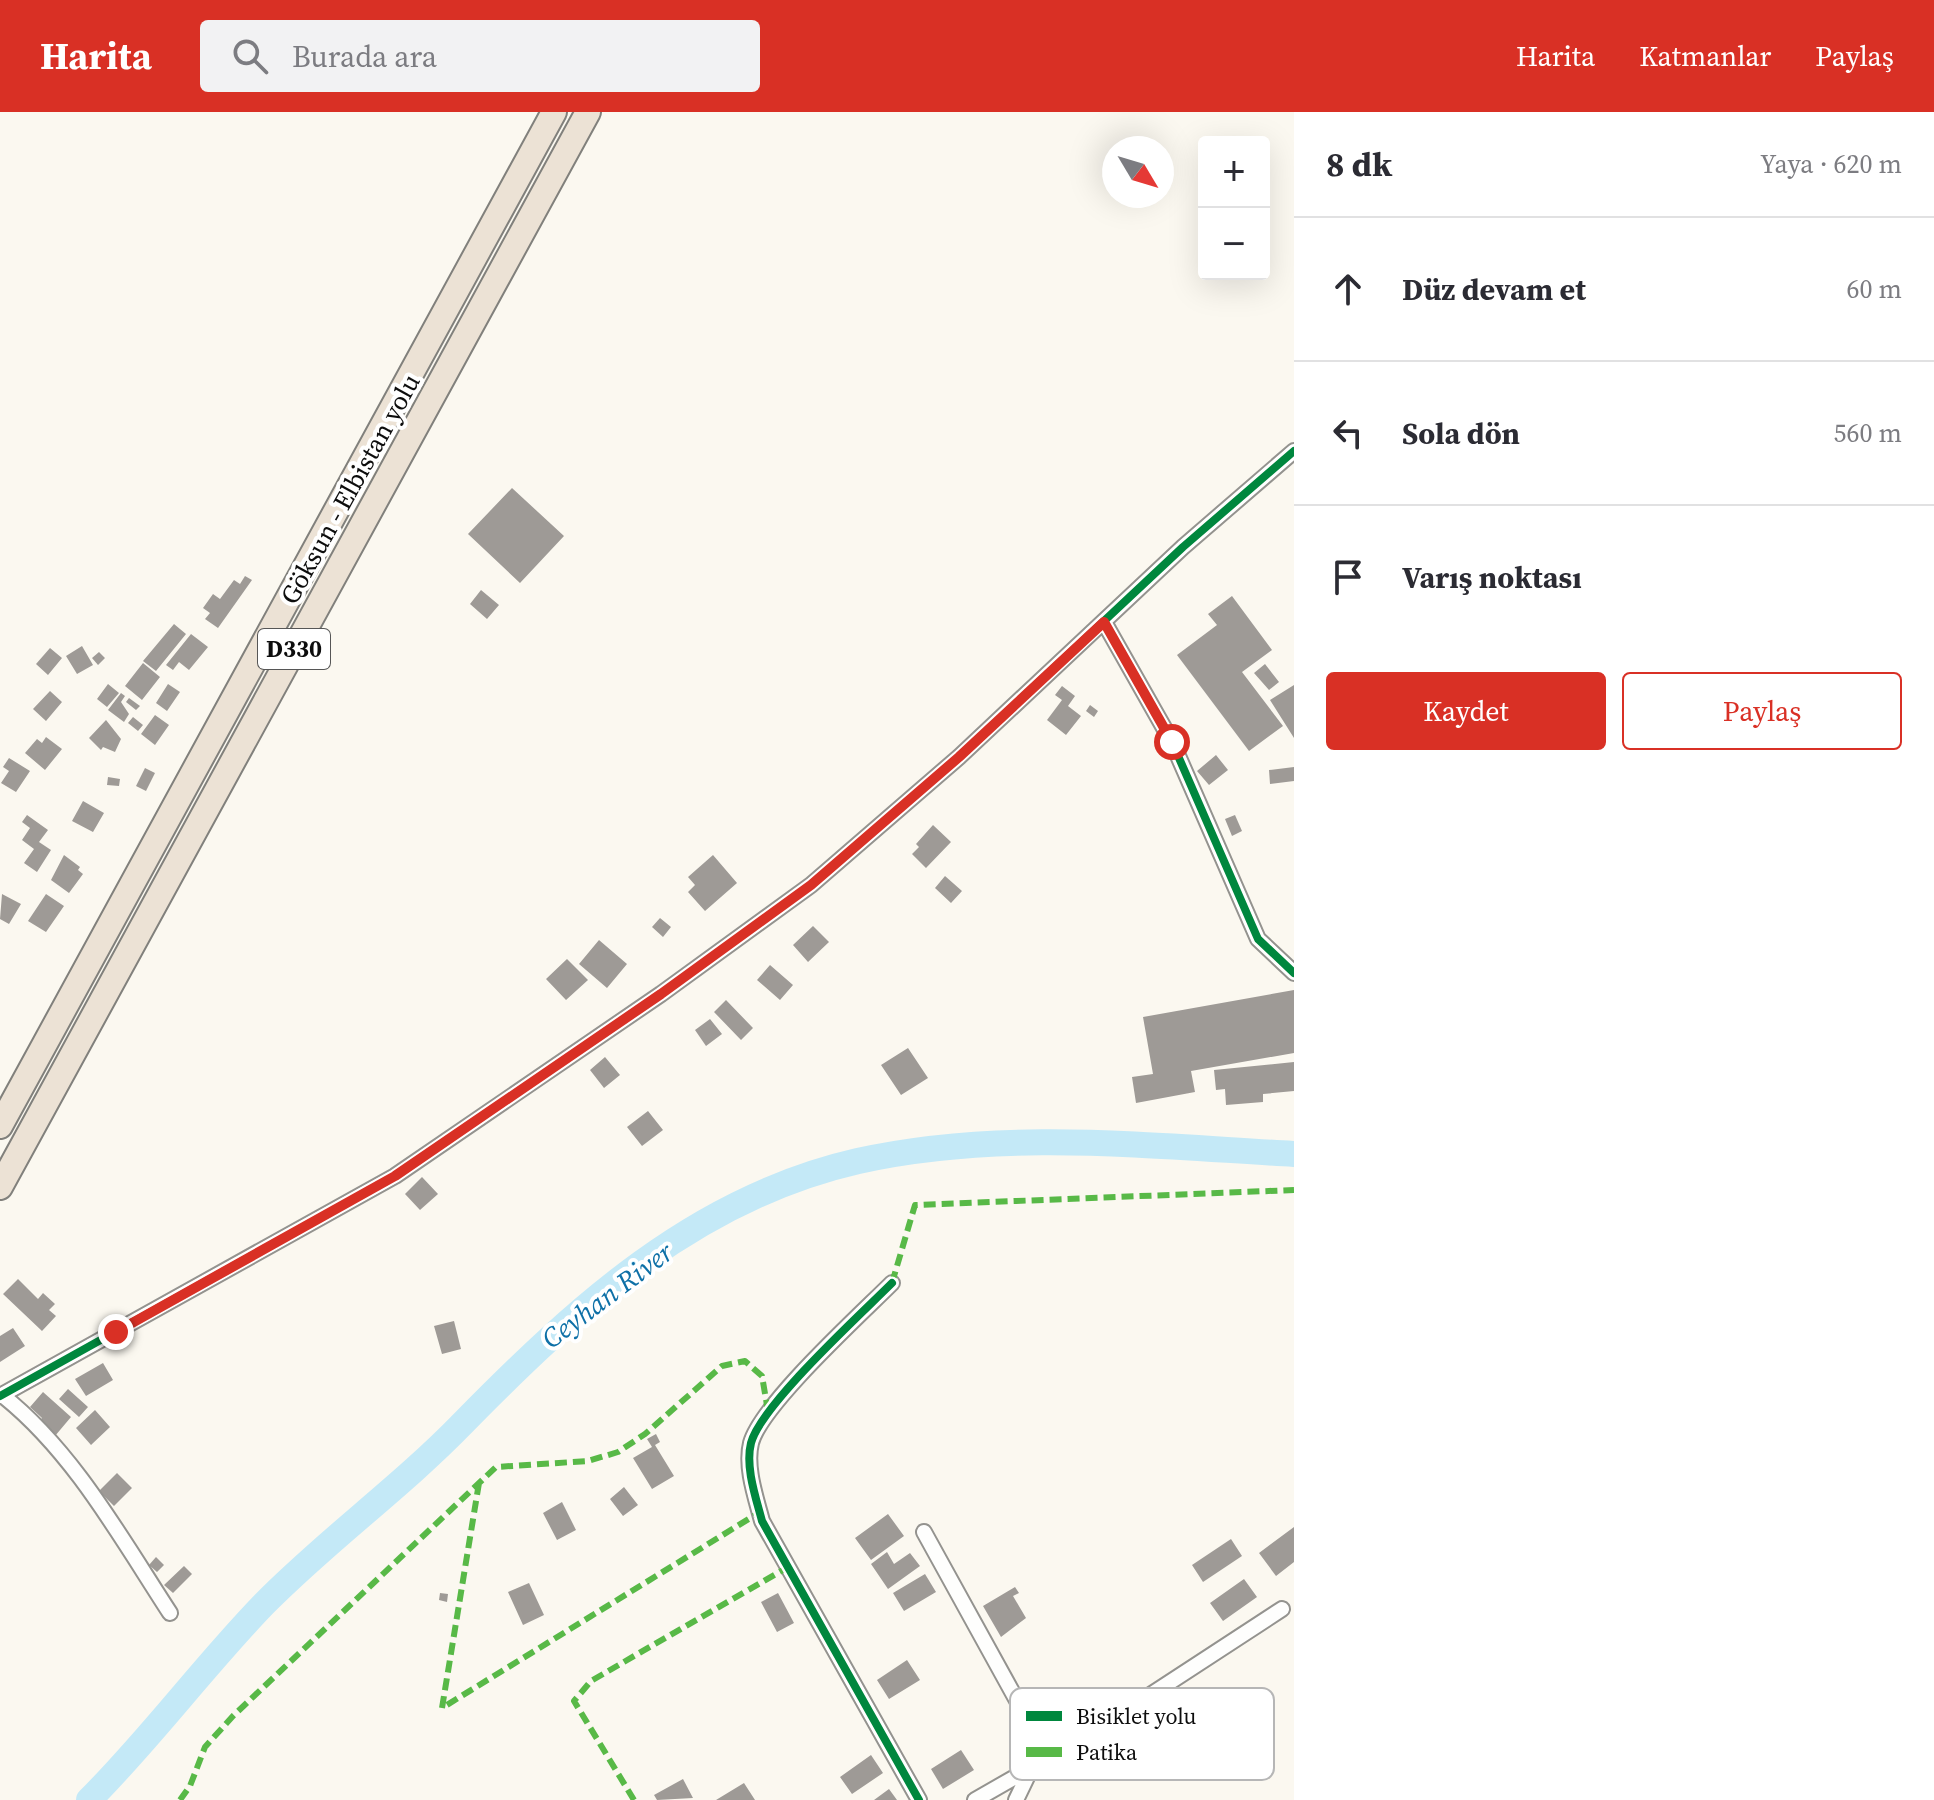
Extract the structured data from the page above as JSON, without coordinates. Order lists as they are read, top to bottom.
{
  "streets": {
    "highway": ["Göksun - Elbistan yolu", "D330"]
  },
  "water": ["Ceyhan River"],
  "legend": ["Bisiklet yolu", "Patika"],
  "north": "bottom right",
  "page": {
    "header": "Harita",
    "search": "Burada ara",
    "nav": ["Harita", "Katmanlar", "Paylaş"],
    "heading": ["8 dk", "Yaya · 620 m"],
    "map_buttons": ["+", "−"],
    "list": [
      ["Düz devam et", "60 m"],
      ["Sola dön", "560 m"],
      "Varış noktası"
    ],
    "buttons": ["Kaydet", "Paylaş"]
  }
}
